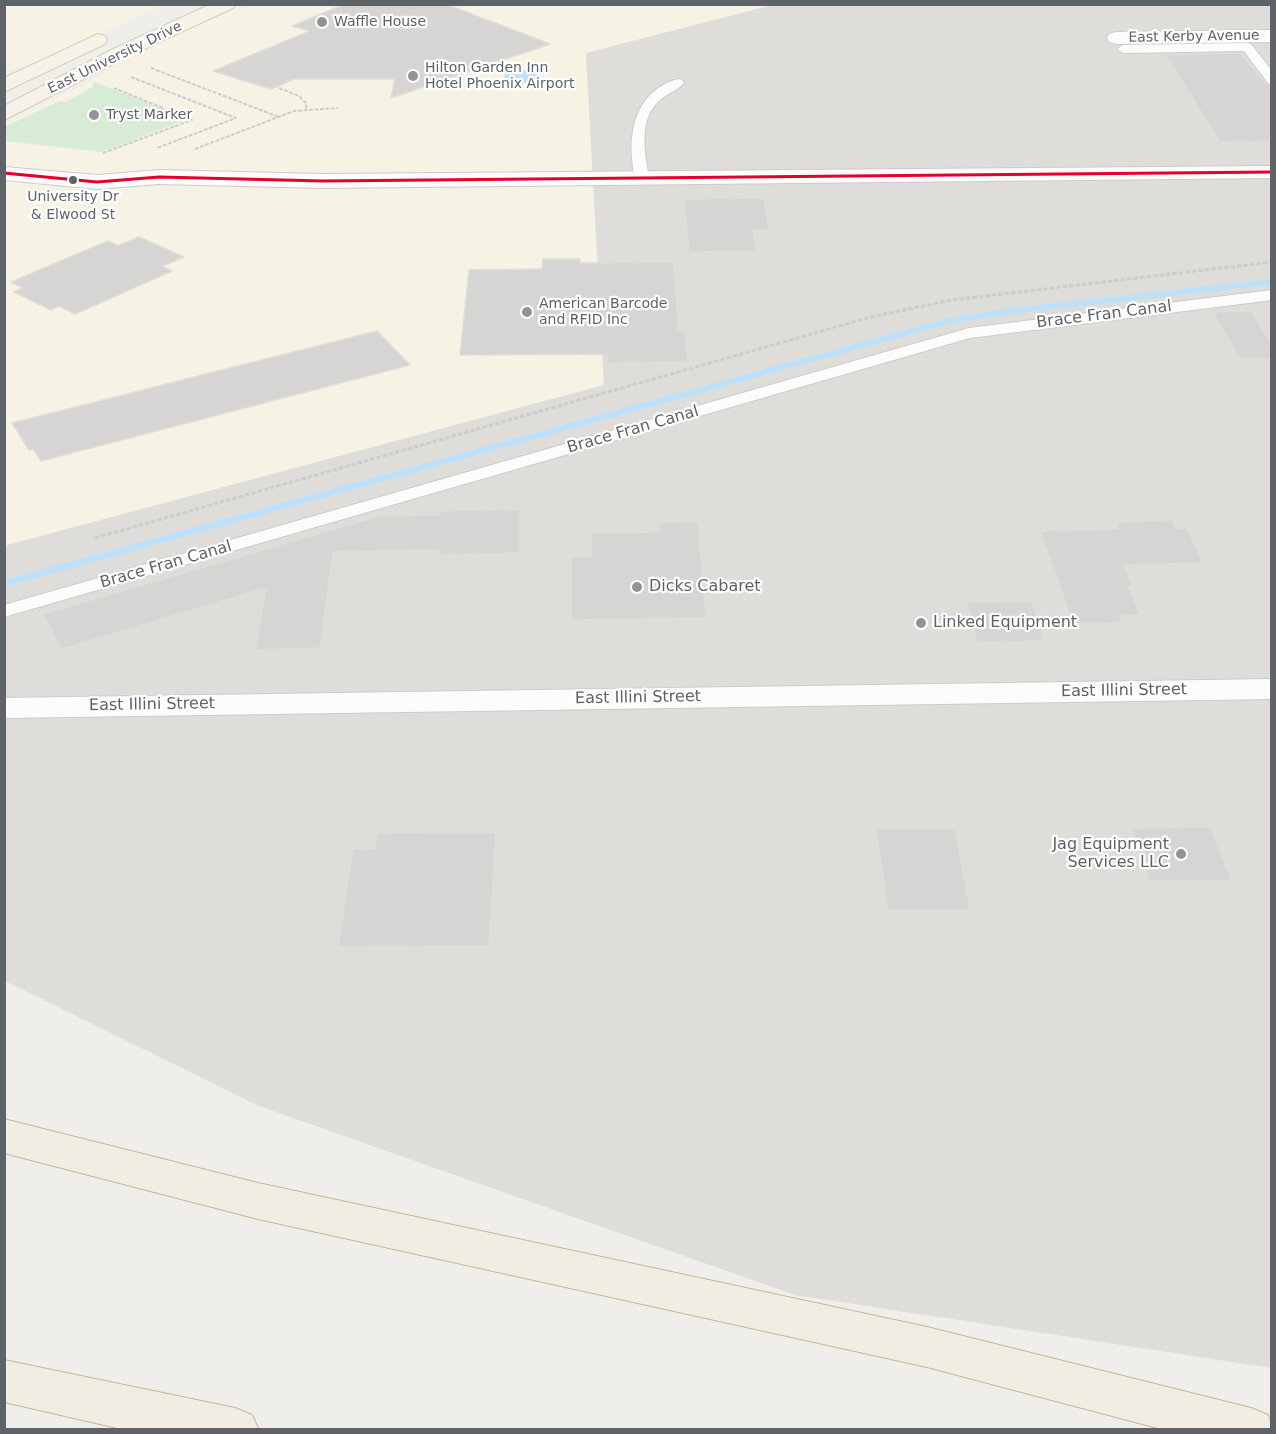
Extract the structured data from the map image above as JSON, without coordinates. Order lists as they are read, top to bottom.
{
  "streets": {
    "main road": ["East University Drive"],
    "street": ["East Kerby Avenue", "East Illini Street"],
    "lane": ["Brace Fran Canal"]
  },
  "places": [
    "Waffle House",
    "Hilton Garden Inn Hotel Phoenix Airport",
    "Tryst Marker",
    "University Dr & Elwood St",
    "American Barcode and RFID Inc",
    "Dicks Cabaret",
    "Linked Equipment",
    "Jag Equipment Services LLC"
  ]
}
